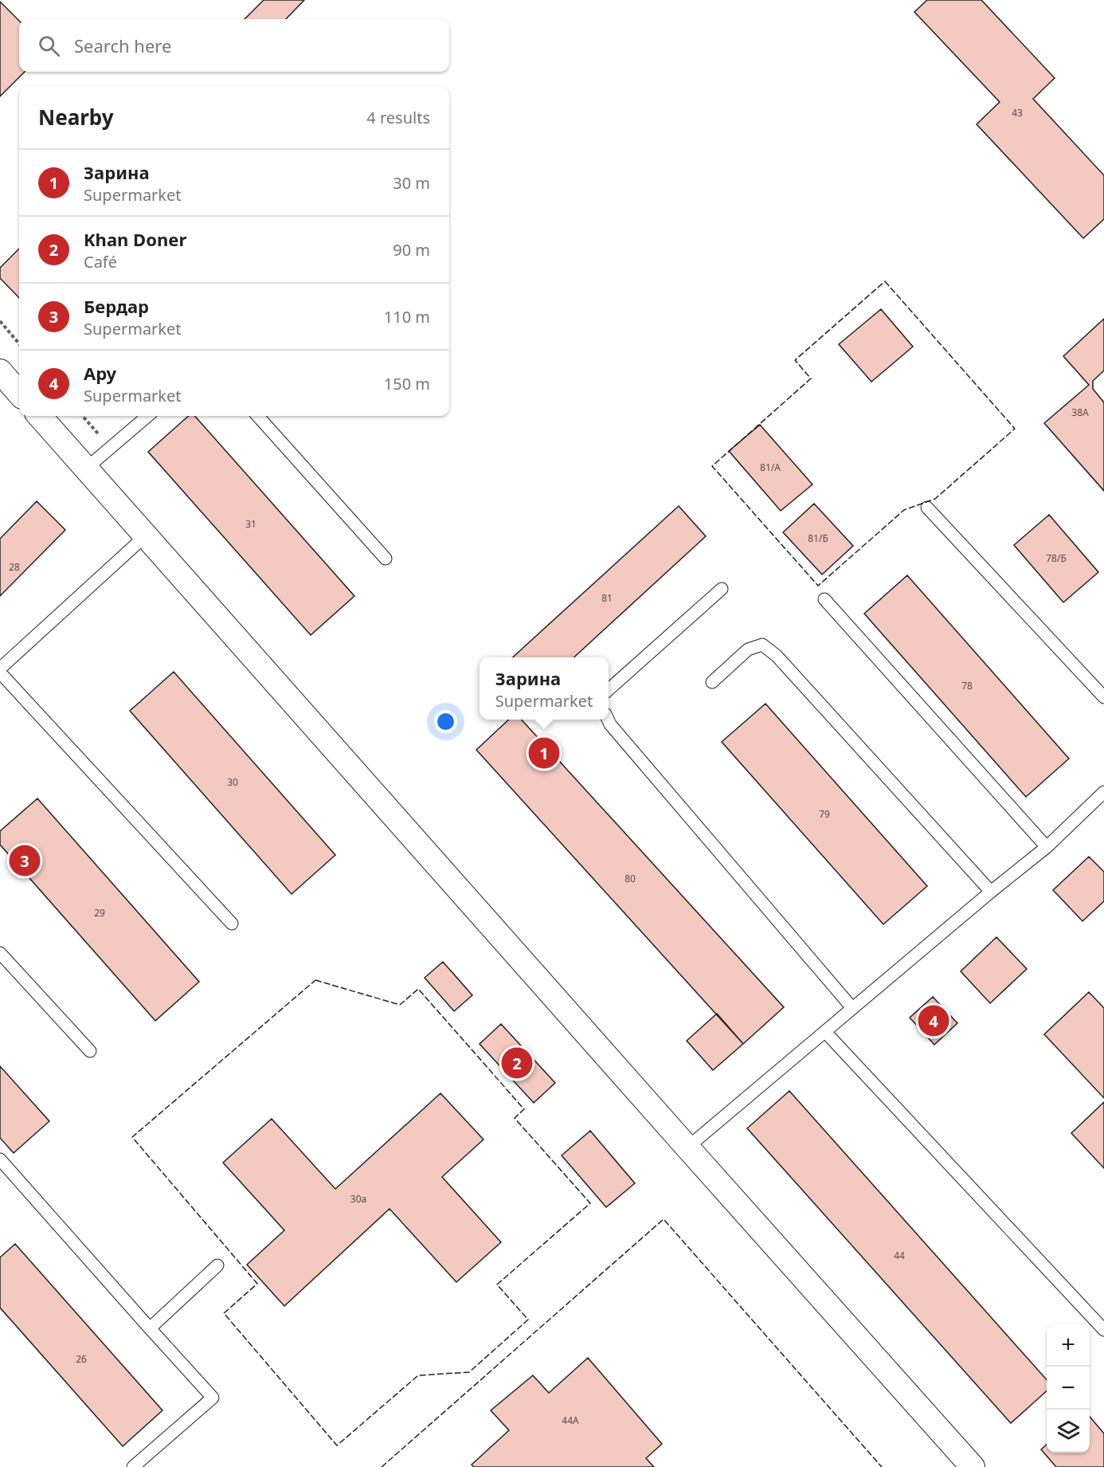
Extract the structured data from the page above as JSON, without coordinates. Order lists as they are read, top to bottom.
{
  "house_numbers": [
    "43",
    "38А",
    "81/А",
    "31",
    "81/Б",
    "78/Б",
    "28",
    "81",
    "78",
    "30",
    "79",
    "80",
    "29",
    "30а",
    "44",
    "26",
    "44А"
  ],
  "page": {
    "search": "Search here",
    "heading": ["Nearby", "4 results"],
    "list": [
      {
        "mark": "1",
        "name": "Зарина",
        "note": "Supermarket",
        "value": "30 m"
      },
      {
        "mark": "2",
        "name": "Khan Doner",
        "note": "Café",
        "value": "90 m"
      },
      {
        "mark": "3",
        "name": "Бердар",
        "note": "Supermarket",
        "value": "110 m"
      },
      {
        "mark": "4",
        "name": "Ару",
        "note": "Supermarket",
        "value": "150 m"
      }
    ],
    "popup": ["Зарина", "Supermarket"],
    "pins": [
      "1",
      "3",
      "4",
      "2"
    ],
    "map_buttons": ["+", "−"]
  }
}
